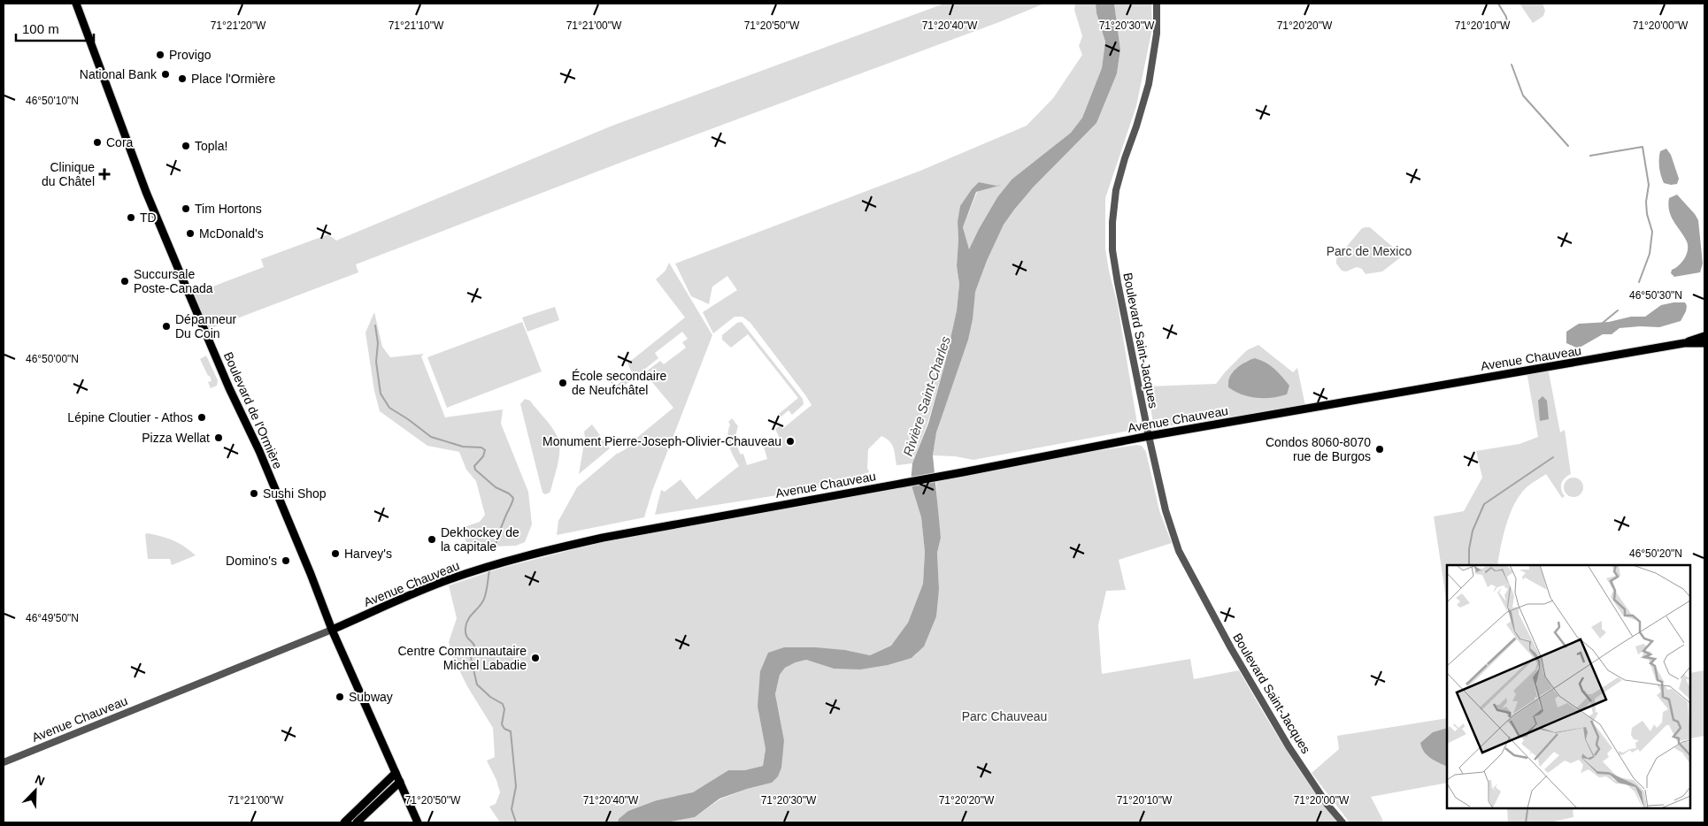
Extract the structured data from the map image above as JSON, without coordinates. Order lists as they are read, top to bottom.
{
  "streets": {
    "main road": ["Avenue Chauveau", "Boulevard de l'Ormière"],
    "street": ["Boulevard Saint-Jacques"]
  },
  "crossings": [
    ["Boulevard Saint-Jacques", "Avenue Chauveau"],
    ["Avenue Chauveau", "Boulevard de l'Ormière"]
  ],
  "water": ["Rivière Saint-Charles"],
  "parks": ["Parc de Mexico", "Parc Chauveau"],
  "places": {
    "other": [
      "Provigo",
      "National Bank",
      "Place l'Ormière",
      "Cora",
      "Topla!",
      "Tim Hortons",
      "TD",
      "McDonald's",
      "Succursale Poste-Canada",
      "Dépanneur Du Coin",
      "École secondaire de Neufchâtel",
      "Lépine Cloutier - Athos",
      "Pizza Wellat",
      "Monument Pierre-Joseph-Olivier-Chauveau",
      "Condos 8060-8070 rue de Burgos",
      "Sushi Shop",
      "Dekhockey de la capitale",
      "Harvey's",
      "Domino's",
      "Centre Communautaire Michel Labadie",
      "Subway"
    ],
    "health": ["Clinique du Châtel"]
  },
  "scale_bar": "100 m",
  "north": "top right",
  "coordinates": [
    "71°21'20\"W",
    "71°21'10\"W",
    "71°21'00\"W",
    "71°20'50\"W",
    "71°20'40\"W",
    "71°20'30\"W",
    "71°20'20\"W",
    "71°20'10\"W",
    "71°20'00\"W",
    "46°50'10\"N",
    "46°50'30\"N",
    "46°50'00\"N",
    "46°50'20\"N",
    "46°49'50\"N"
  ]
}
